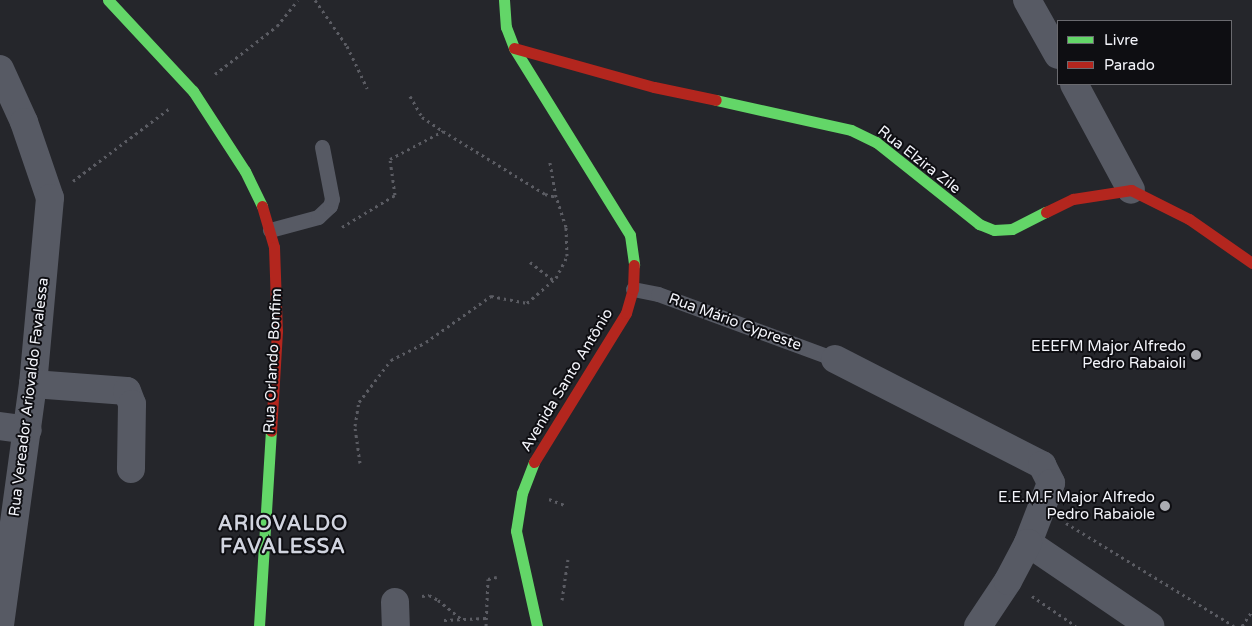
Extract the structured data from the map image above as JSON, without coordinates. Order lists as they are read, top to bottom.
{
  "streets": {
    "street": [
      "Rua Elzira Zile",
      "Rua Orlando Bonfim",
      "Avenida Santo Antônio",
      "Rua Vereador Ariovaldo Favalessa"
    ],
    "lane": ["Rua Mário Cypreste"]
  },
  "crossings": [
    ["Rua Elzira Zile", "Avenida Santo Antônio"],
    ["Rua Mário Cypreste", "Avenida Santo Antônio"]
  ],
  "districts": ["ARIOVALDO FAVALESSA"],
  "places": ["EEEFM Major Alfredo Pedro Rabaioli", "E.E.M.F Major Alfredo Pedro Rabaiole"],
  "legend": ["Livre", "Parado"]
}
